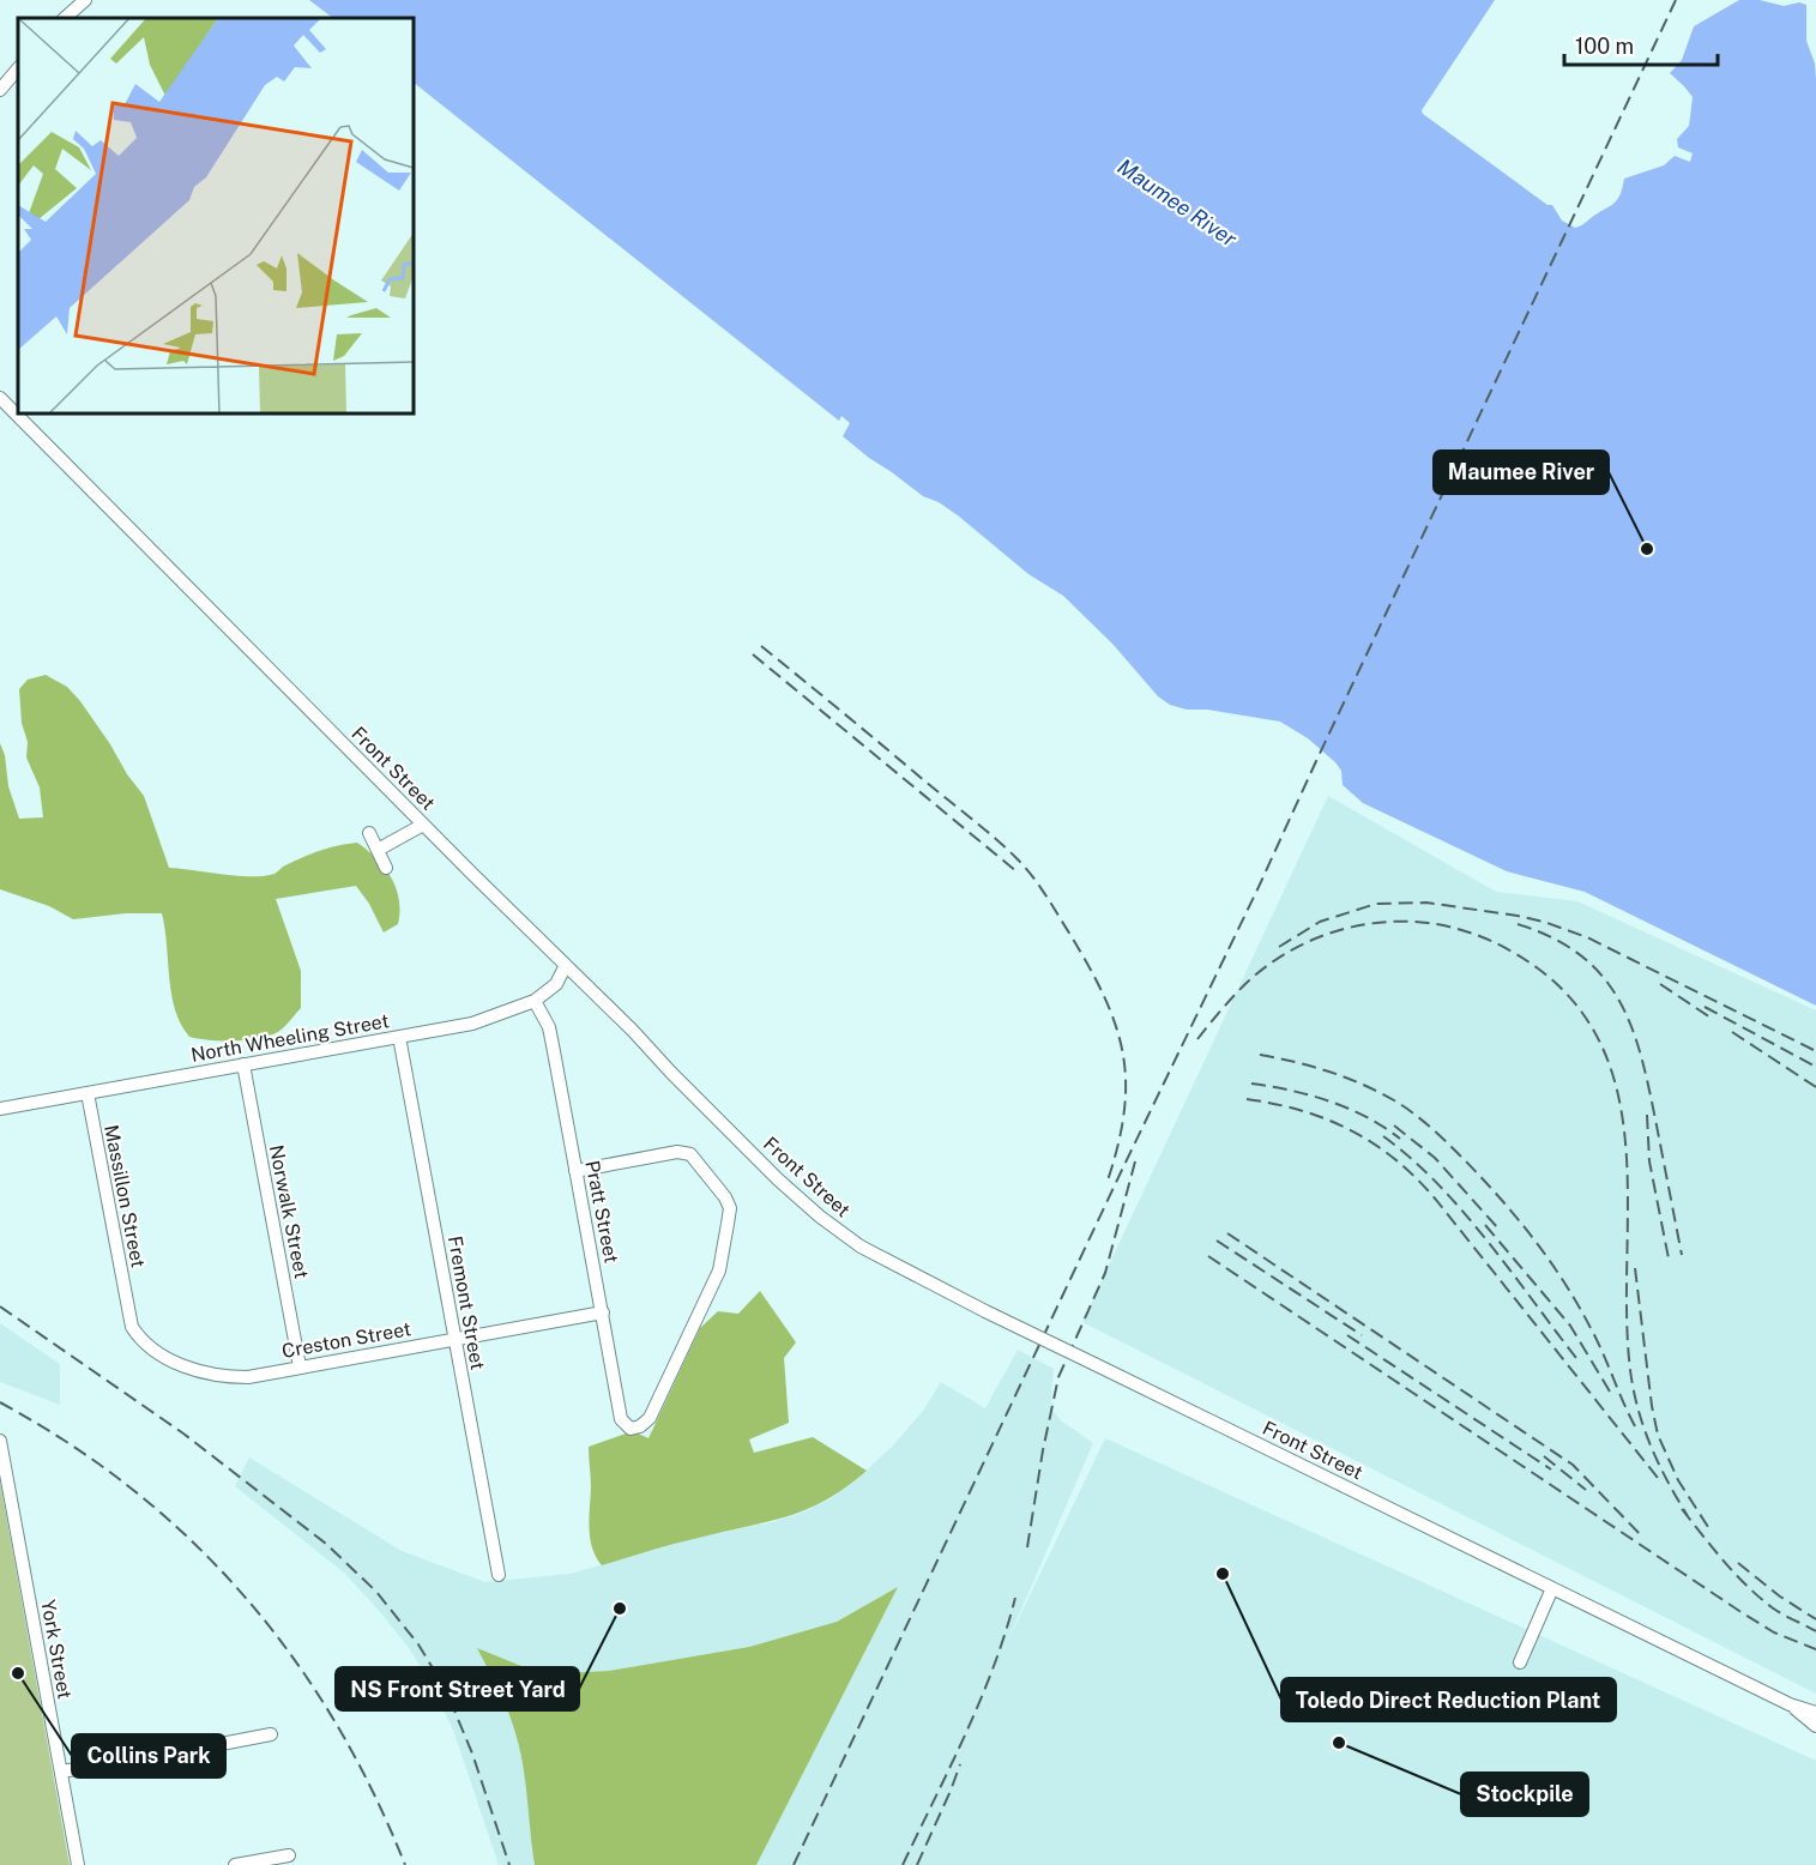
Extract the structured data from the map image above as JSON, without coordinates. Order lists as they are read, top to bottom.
{
  "streets": {
    "street": [
      "Front Street",
      "North Wheeling Street",
      "Massillon Street",
      "Norwalk Street",
      "Pratt Street",
      "Fremont Street",
      "Creston Street",
      "York Street"
    ]
  },
  "crossings": [
    ["Front Street", "North Wheeling Street"],
    ["North Wheeling Street", "Massillon Street"],
    ["North Wheeling Street", "Norwalk Street"],
    ["North Wheeling Street", "Pratt Street"],
    ["North Wheeling Street", "Fremont Street"],
    ["Massillon Street", "Creston Street"],
    ["Norwalk Street", "Creston Street"],
    ["Pratt Street", "Creston Street"],
    ["Fremont Street", "Creston Street"]
  ],
  "water": ["Maumee River"],
  "places": [
    "Maumee River",
    "Toledo Direct Reduction Plant",
    "NS Front Street Yard",
    "Collins Park",
    "Stockpile"
  ],
  "scale_bar": "100 m"
}
